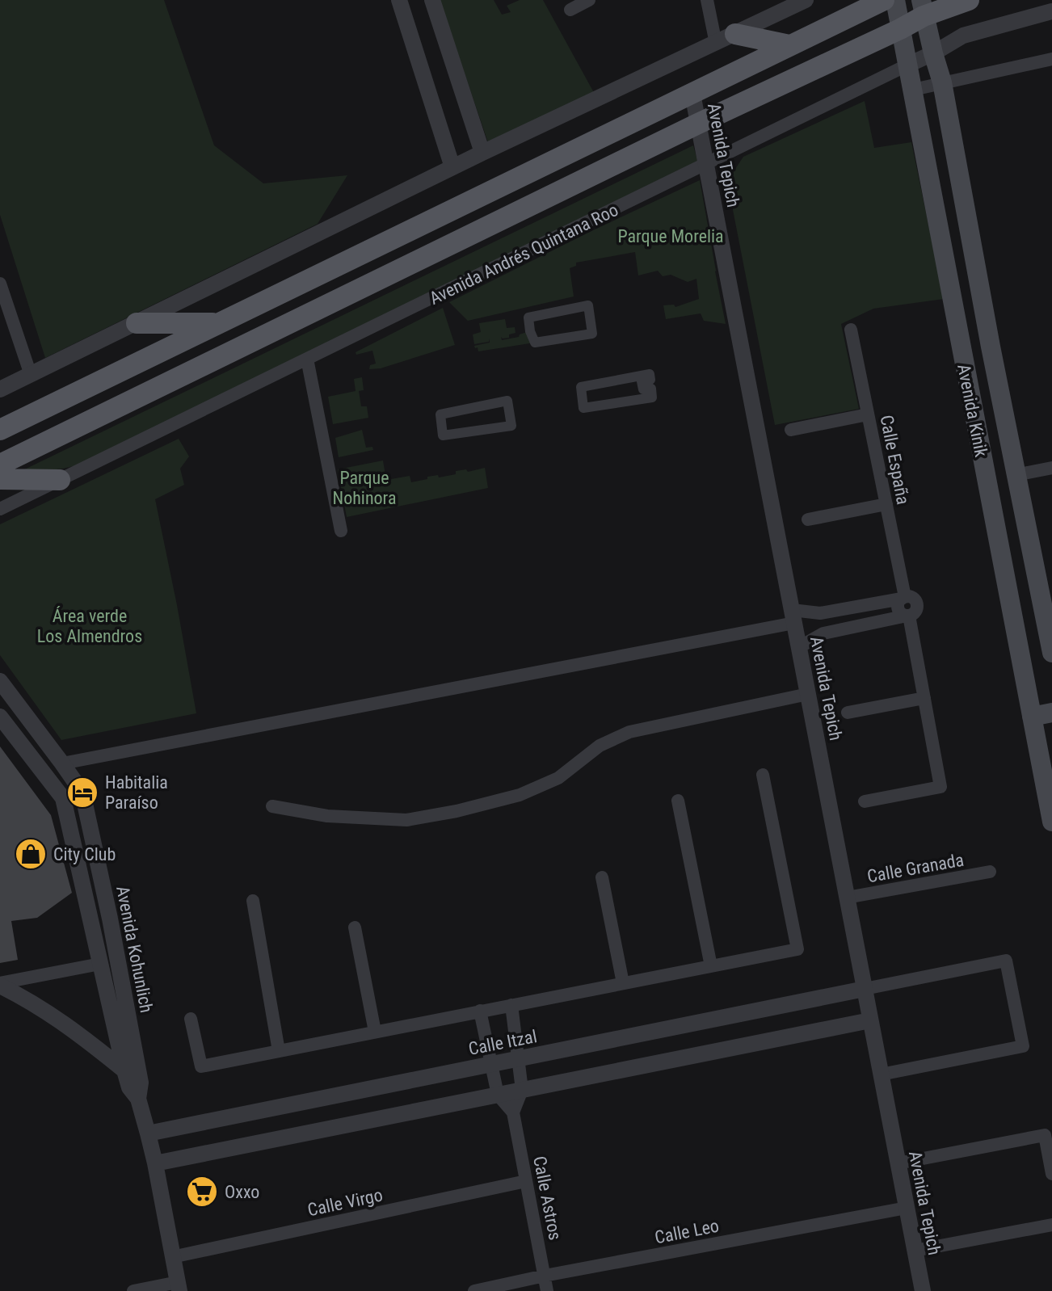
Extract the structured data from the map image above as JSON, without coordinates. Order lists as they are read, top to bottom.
{
  "streets": {
    "main road": ["Avenida Kinik"],
    "street": [
      "Avenida Tepich",
      "Avenida Andrés Quintana Roo",
      "Calle España",
      "Calle Granada",
      "Avenida Kohunlich",
      "Calle Itzal",
      "Calle Astros",
      "Calle Virgo",
      "Calle Leo"
    ]
  },
  "crossings": [
    ["Avenida Tepich", "Avenida Andrés Quintana Roo"],
    ["Avenida Tepich", "Calle Granada"],
    ["Avenida Tepich", "Calle Itzal"],
    ["Avenida Tepich", "Calle Leo"],
    ["Avenida Andrés Quintana Roo", "Avenida Kinik"],
    ["Avenida Kohunlich", "Calle Itzal"],
    ["Avenida Kohunlich", "Calle Virgo"],
    ["Calle Astros", "Calle Virgo"],
    ["Calle Astros", "Calle Leo"]
  ],
  "parks": ["Parque Morelia", "Parque Nohinora", "Área verde Los Almendros"],
  "places": {
    "hotel": ["Habitalia Paraíso"],
    "shop": ["City Club"],
    "supermarket": ["Oxxo"]
  }
}
